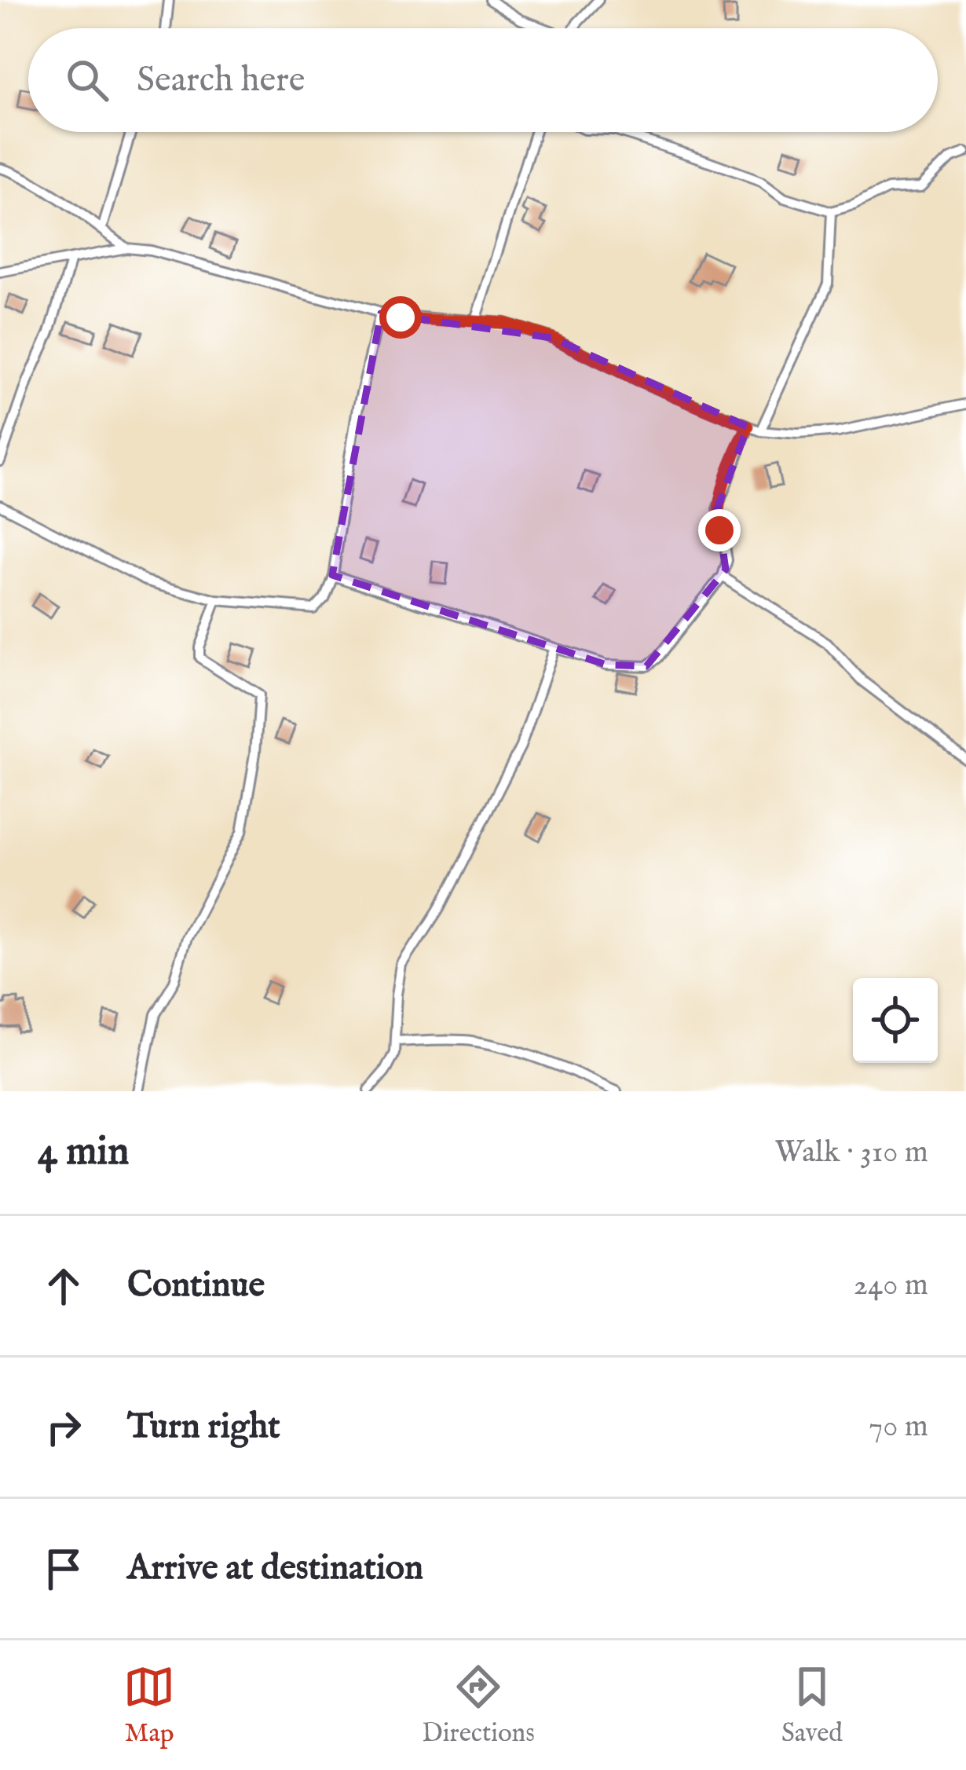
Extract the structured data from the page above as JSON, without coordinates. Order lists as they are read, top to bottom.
{
  "page": {
    "search": "Search here",
    "heading": ["4 min", "Walk · 310 m"],
    "list": [
      ["Continue", "240 m"],
      ["Turn right", "70 m"],
      "Arrive at destination"
    ],
    "nav": ["Map", "Directions", "Saved"]
  }
}
